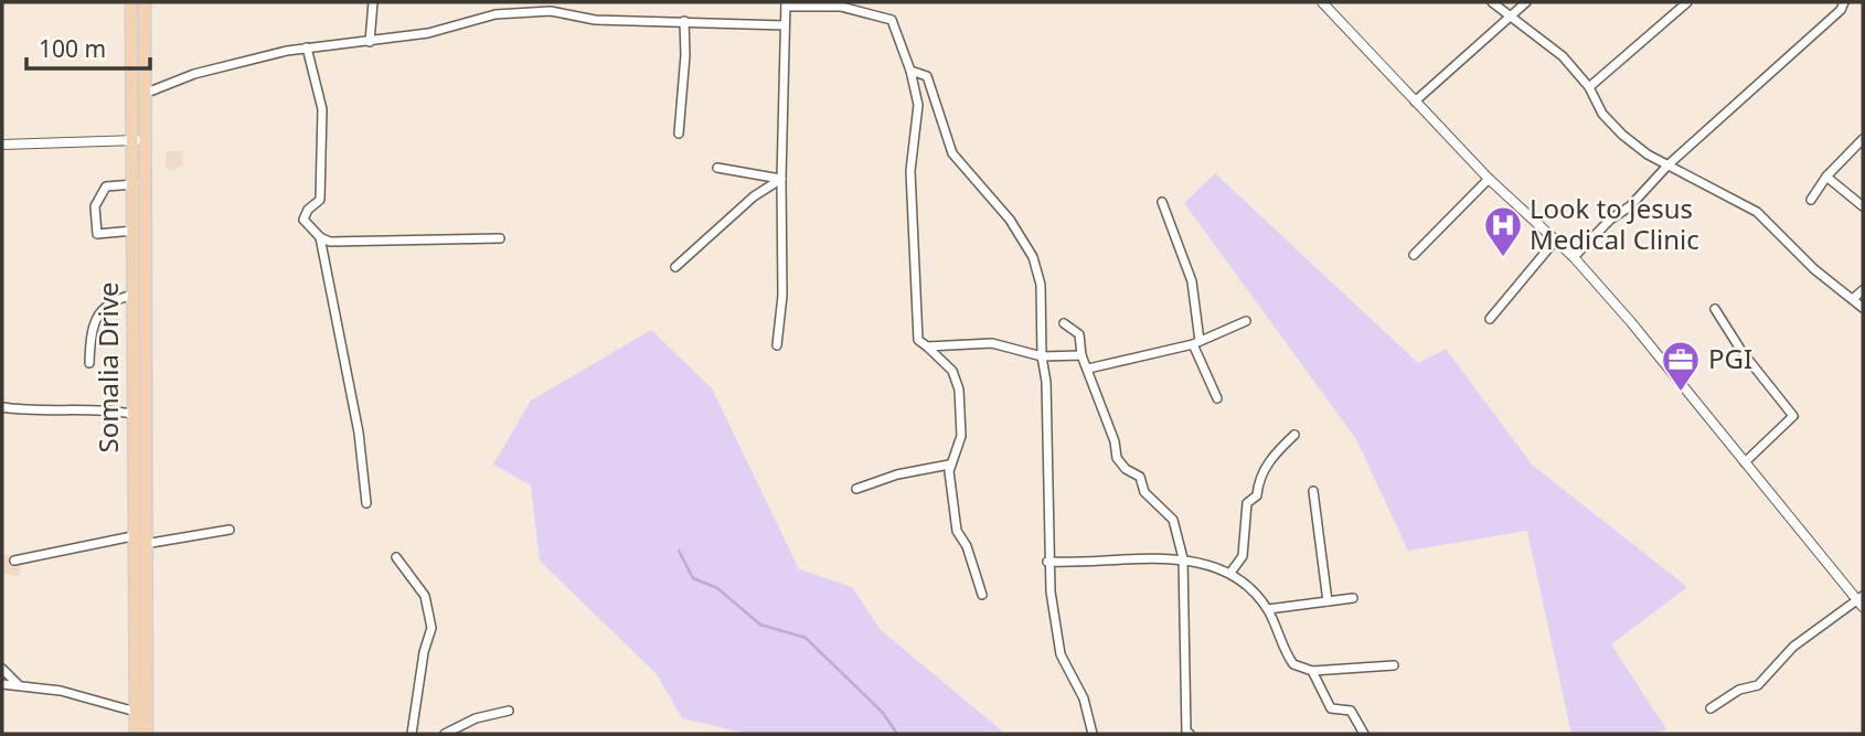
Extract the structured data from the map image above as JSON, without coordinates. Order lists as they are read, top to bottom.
{
  "streets": {
    "main road": ["Somalia Drive"]
  },
  "places": {
    "hospital": ["Look to Jesus Medical Clinic"],
    "office": ["PGI"]
  },
  "scale_bar": "100 m"
}
